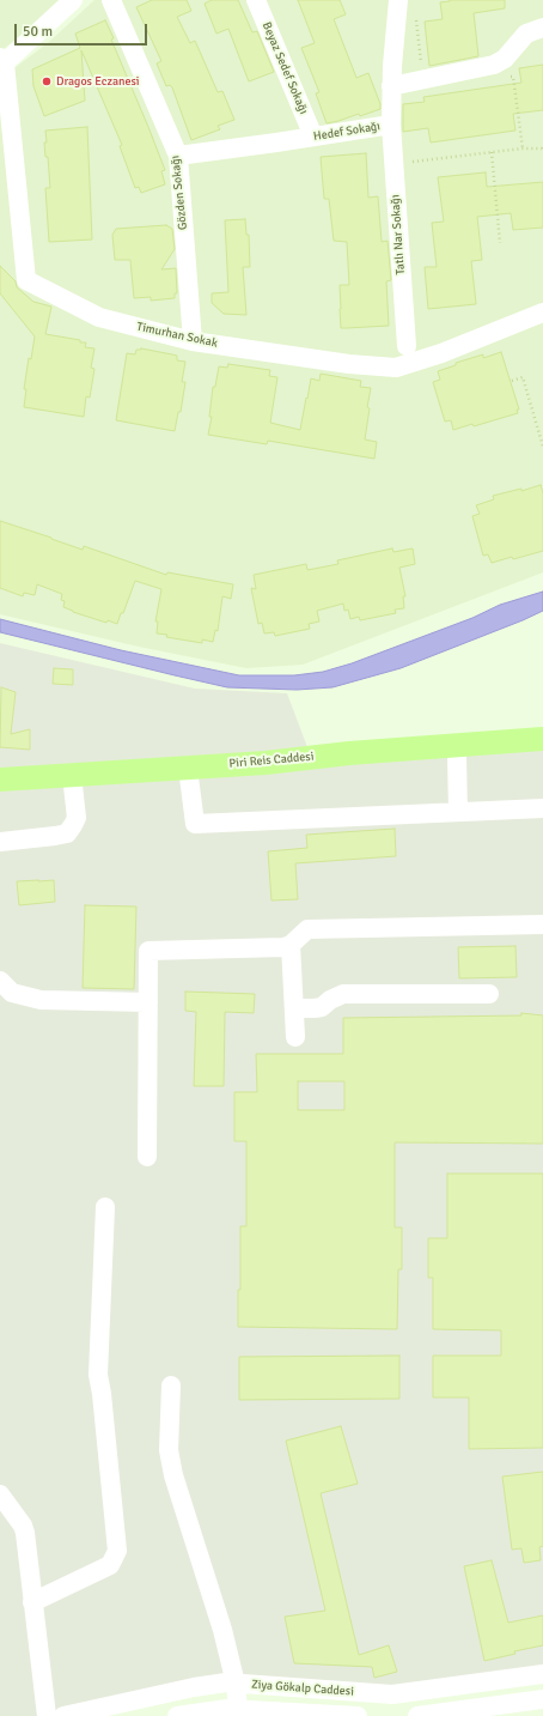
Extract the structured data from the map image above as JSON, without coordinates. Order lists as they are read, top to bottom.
{
  "streets": {
    "main road": ["Piri Reis Caddesi"],
    "street": [
      "Beyaz Sedef Sokağı",
      "Hedef Sokağı",
      "Gözden Sokağı",
      "Tatlı Nar Sokağı",
      "Timurhan Sokak",
      "Ziya Gökalp Caddesi"
    ]
  },
  "crossings": [
    ["Beyaz Sedef Sokağı", "Hedef Sokağı"],
    ["Hedef Sokağı", "Gözden Sokağı"],
    ["Hedef Sokağı", "Tatlı Nar Sokağı"],
    ["Gözden Sokağı", "Timurhan Sokak"]
  ],
  "places": ["Dragos Eczanesi"],
  "scale_bar": "50 m"
}
